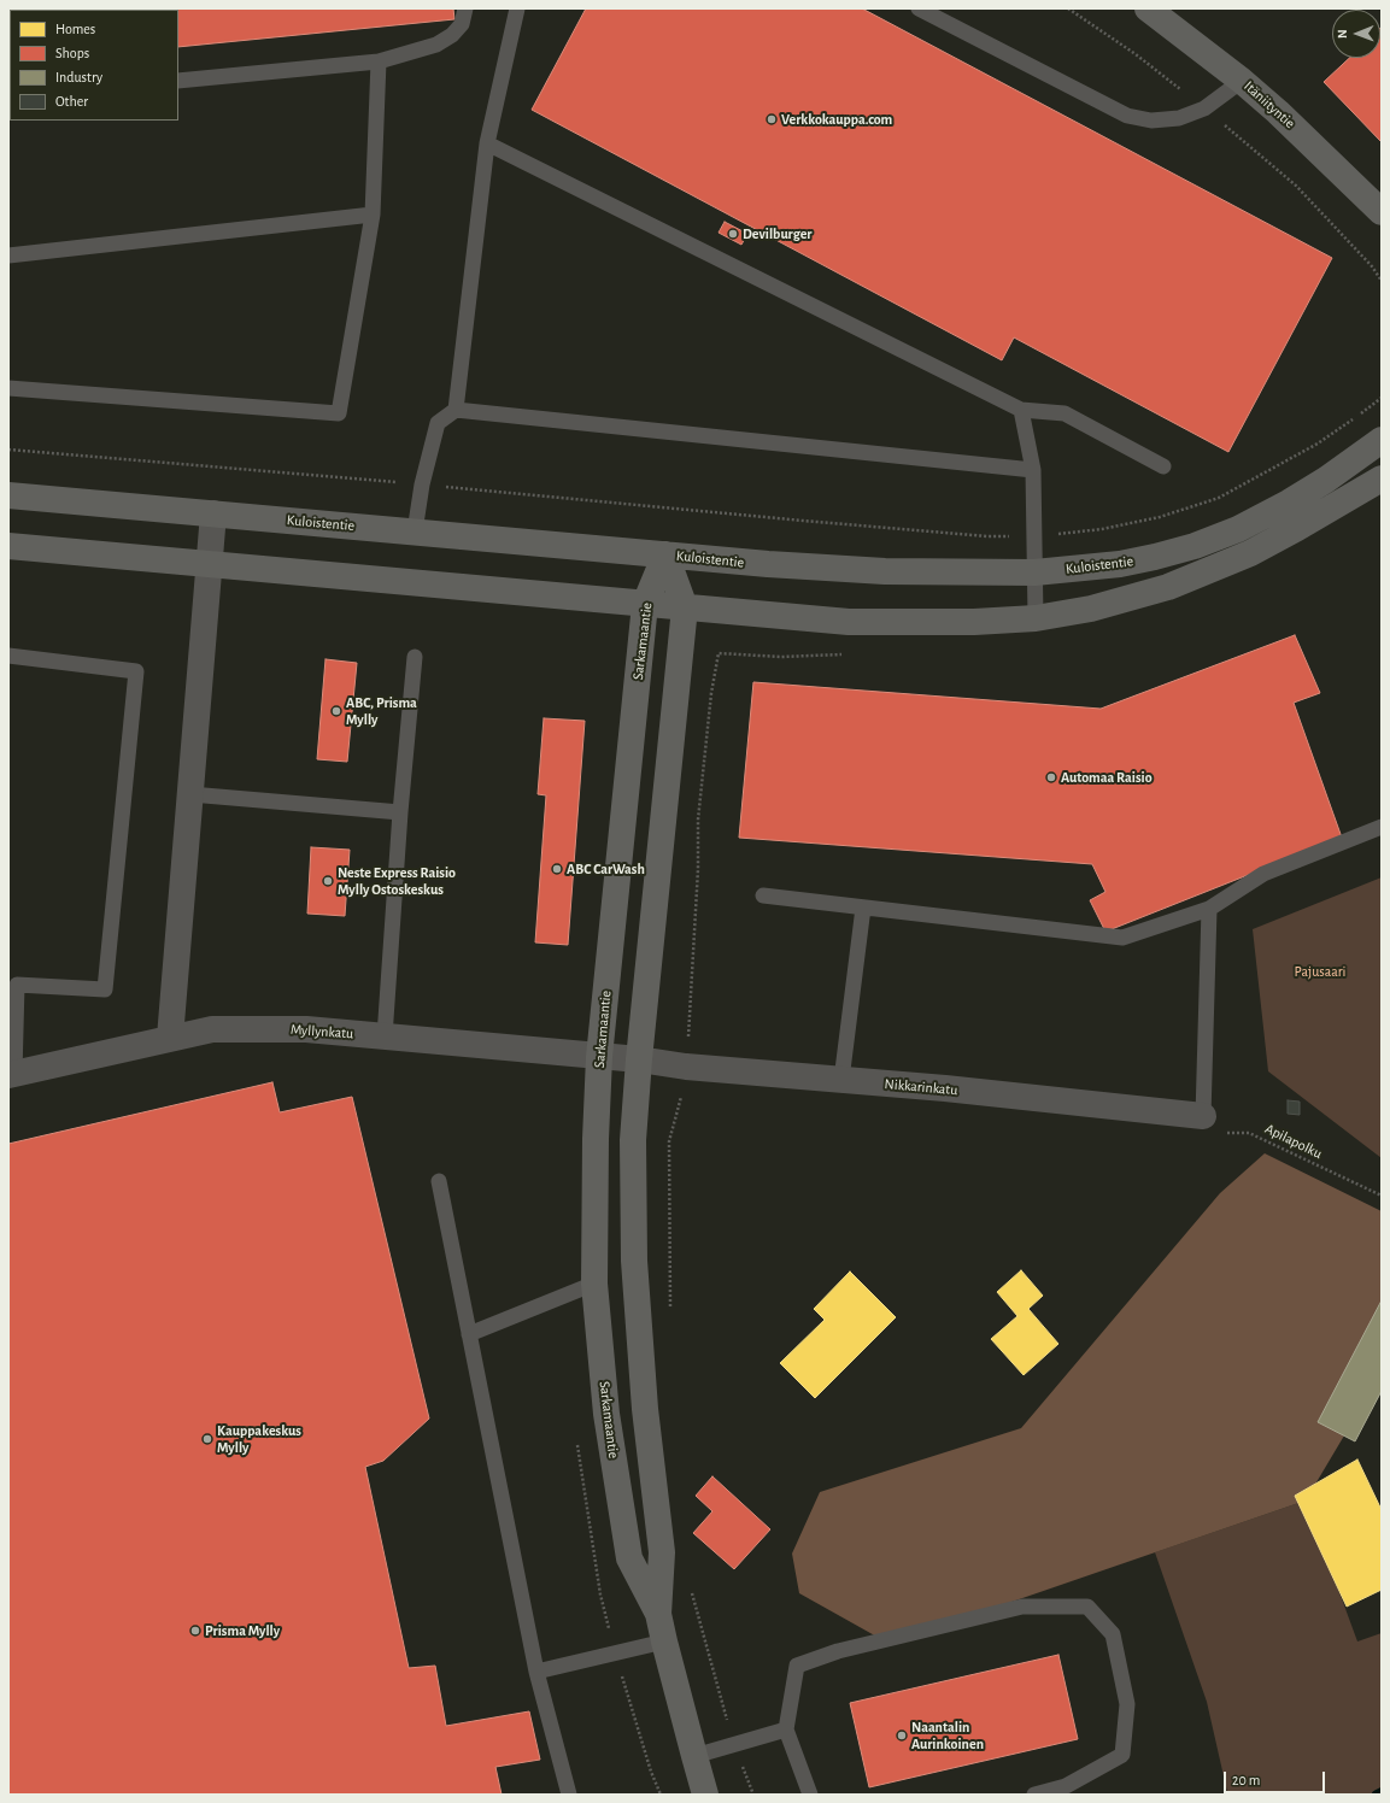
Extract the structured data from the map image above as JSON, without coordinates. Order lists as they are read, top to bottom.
{
  "streets": {
    "street": [
      "Itäniityntie",
      "Kuloistentie",
      "Sarkamaantie",
      "Myllynkatu",
      "Nikkarinkatu"
    ],
    "path": ["Apilapolku"]
  },
  "crossings": [
    ["Kuloistentie", "Sarkamaantie"],
    ["Sarkamaantie", "Myllynkatu"],
    ["Sarkamaantie", "Nikkarinkatu"],
    ["Myllynkatu", "Nikkarinkatu"],
    ["Nikkarinkatu", "Apilapolku"]
  ],
  "parks": ["Pajusaari"],
  "places": [
    "Verkkokauppa.com",
    "Devilburger",
    "ABC, Prisma Mylly",
    "Automaa Raisio",
    "ABC CarWash",
    "Neste Express Raisio Mylly Ostoskeskus",
    "Kauppakeskus Mylly",
    "Prisma Mylly",
    "Naantalin Aurinkoinen"
  ],
  "legend": [
    "Homes",
    "Shops",
    "Industry",
    "Other"
  ],
  "scale_bar": "20 m",
  "north": "left"
}
